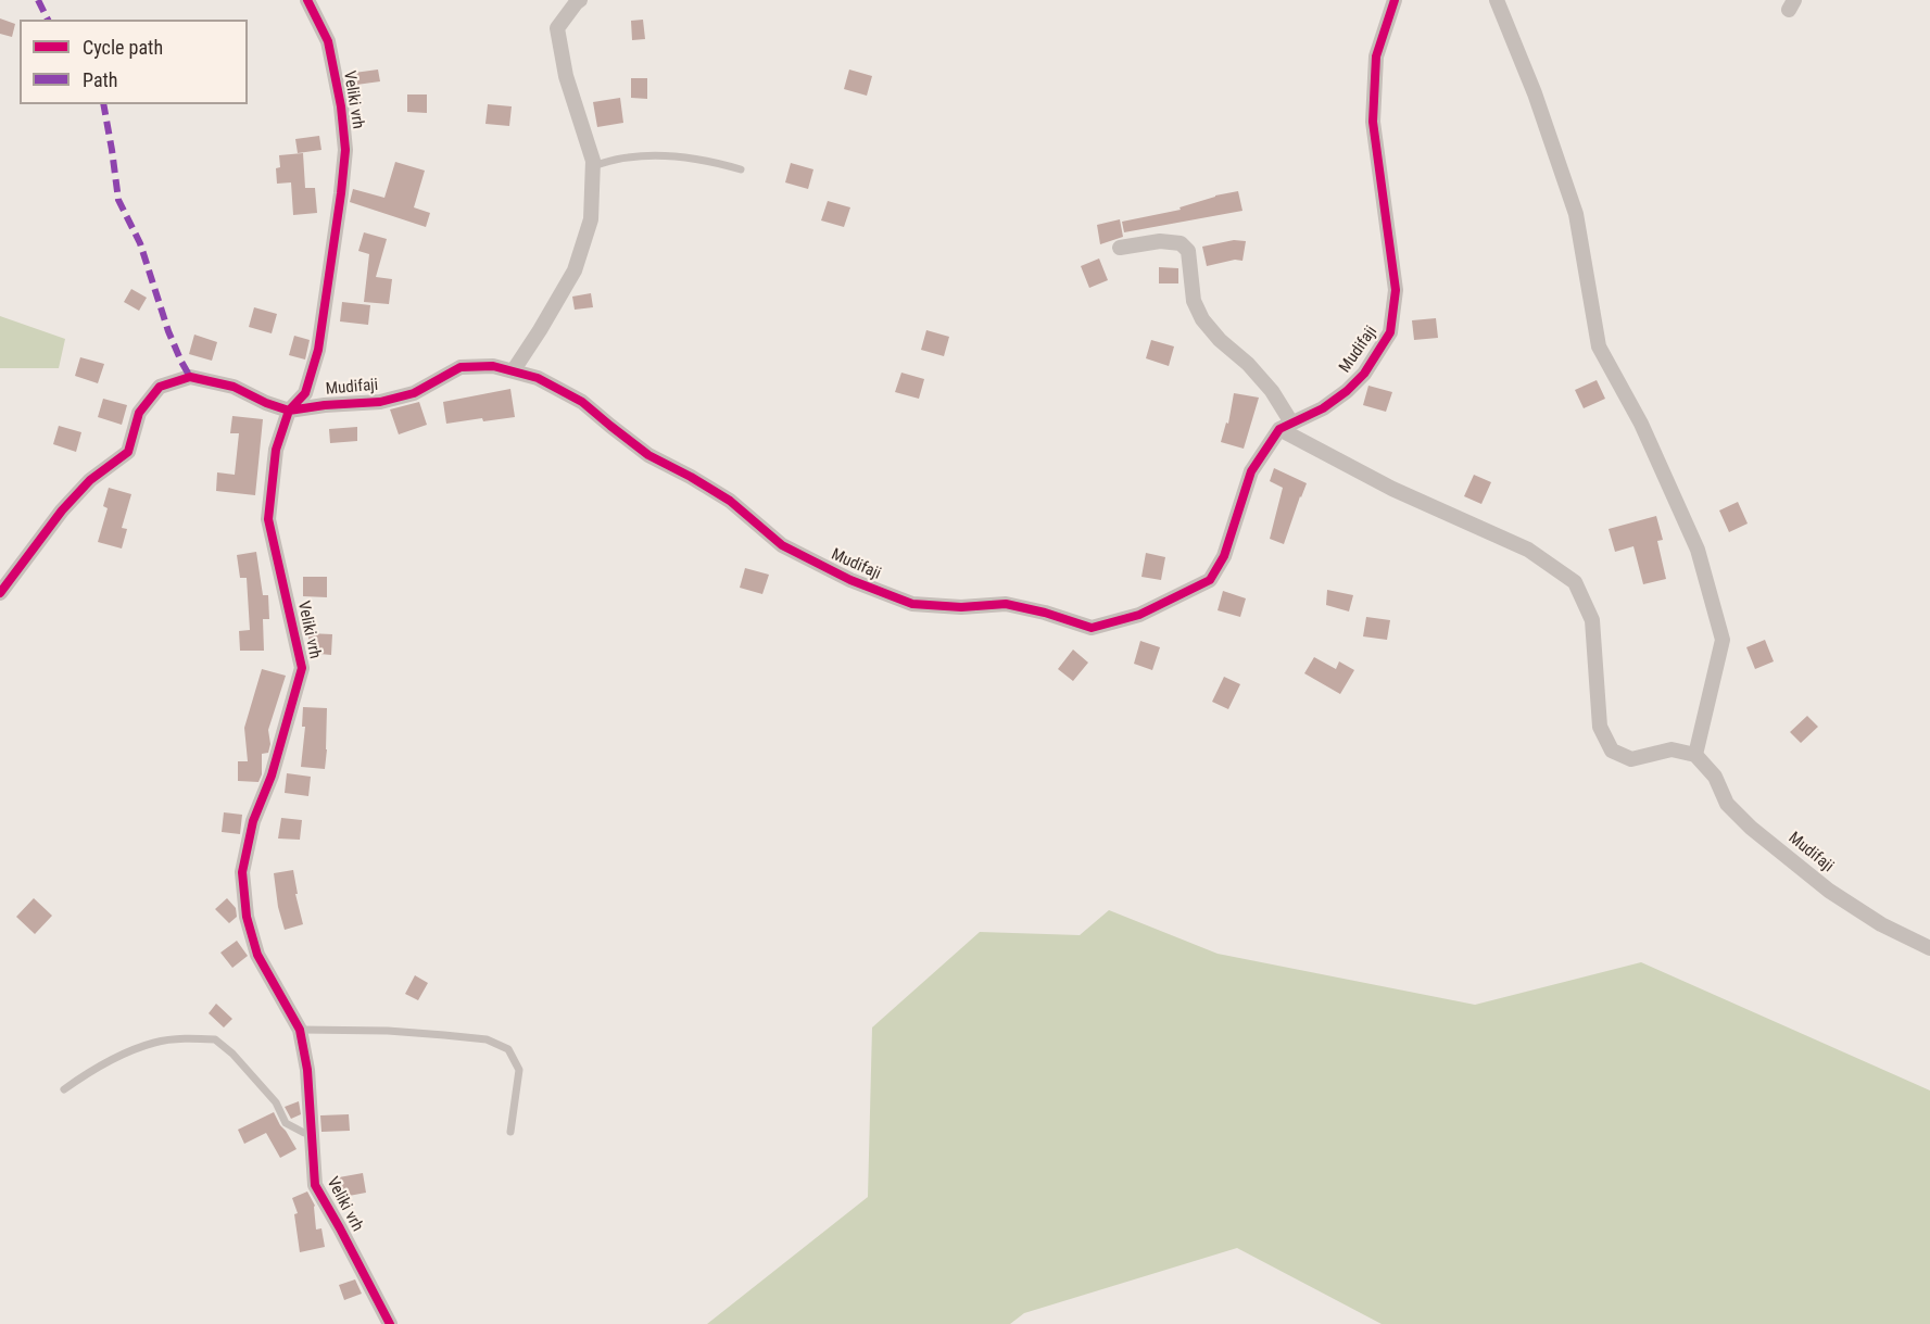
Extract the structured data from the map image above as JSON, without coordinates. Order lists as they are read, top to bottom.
{
  "streets": {
    "street": ["Veliki vrh", "Mudifaji"]
  },
  "crossings": [
    ["Veliki vrh", "Mudifaji"]
  ],
  "legend": ["Cycle path", "Path"]
}
